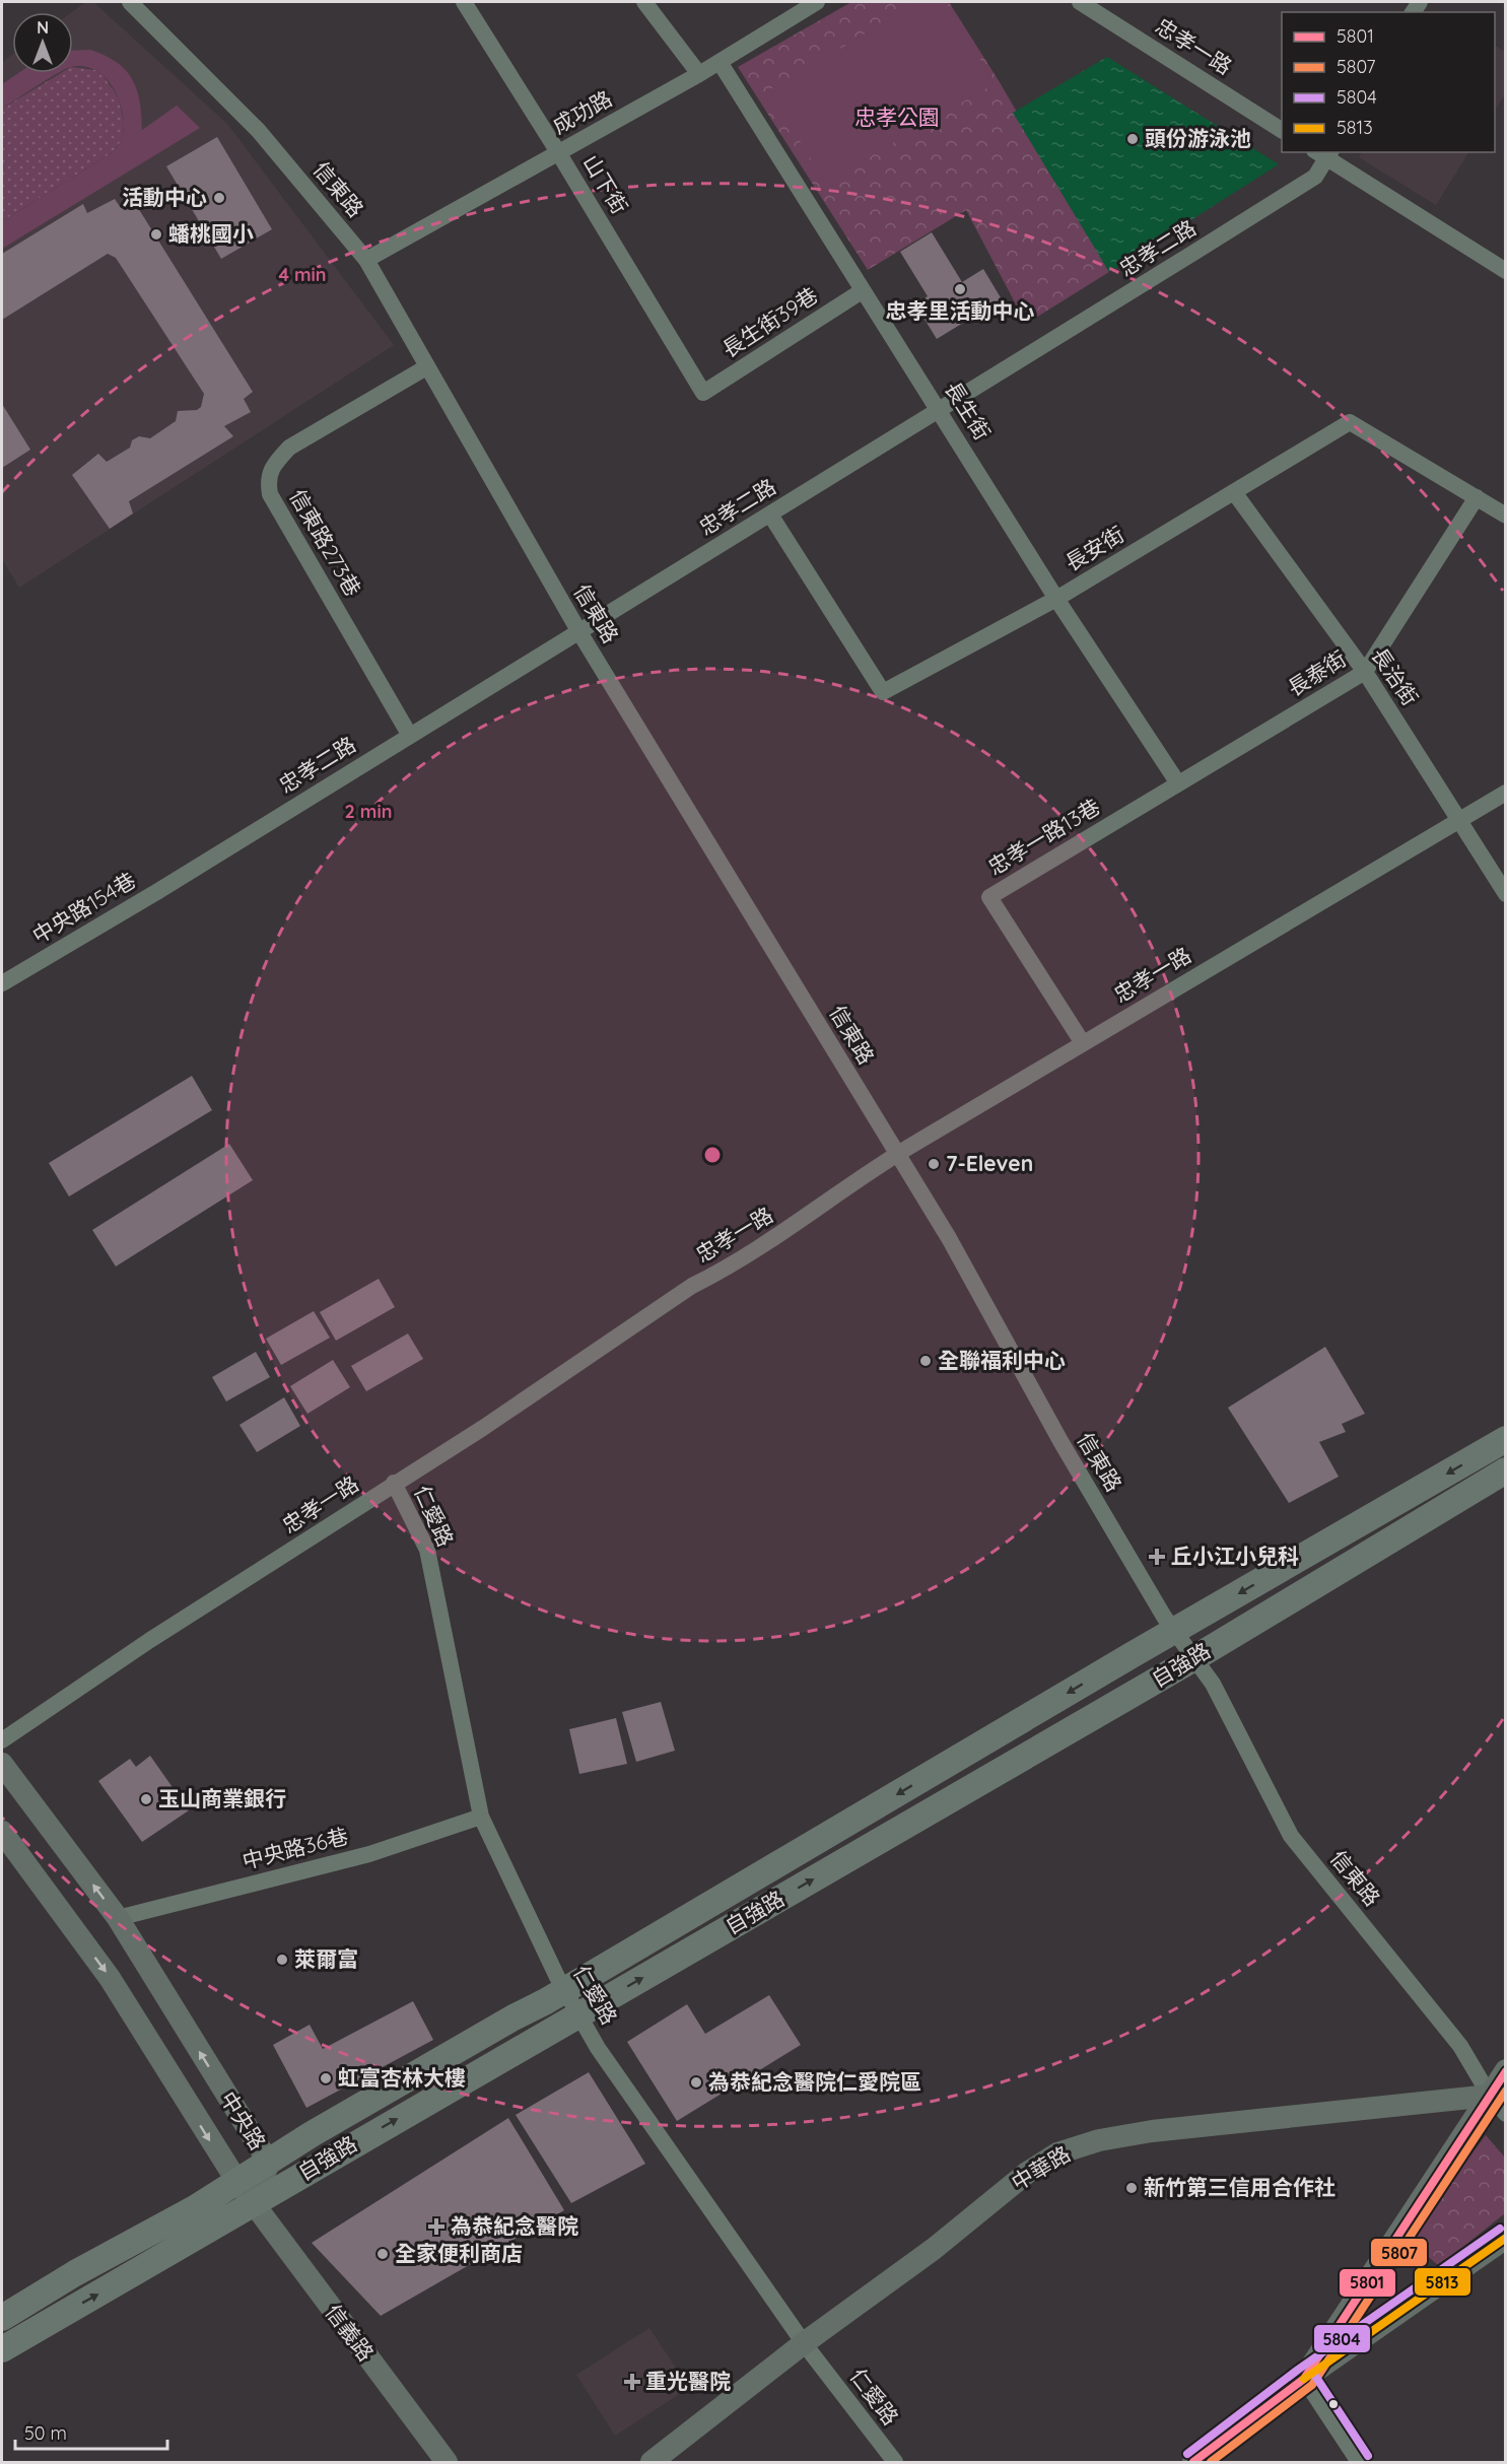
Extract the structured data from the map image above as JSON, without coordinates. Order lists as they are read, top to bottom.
{
  "streets": {
    "main road": ["自強路"],
    "street": [
      "忠孝一路",
      "成功路",
      "山下街",
      "信東路",
      "忠孝二路",
      "長生街39巷",
      "長生街",
      "信東路273巷",
      "長安街",
      "長泰街",
      "長治街",
      "忠孝一路13巷",
      "中央路154巷",
      "仁愛路",
      "中央路36巷",
      "中央路",
      "中華路",
      "信義路"
    ]
  },
  "crossings": [
    ["忠孝一路", "信東路"],
    ["忠孝一路", "長治街"],
    ["忠孝一路", "忠孝一路13巷"],
    ["忠孝一路", "仁愛路"],
    ["成功路", "山下街"],
    ["成功路", "信東路"],
    ["成功路", "長生街"],
    ["山下街", "長生街39巷"],
    ["信東路", "忠孝二路"],
    ["信東路", "信東路273巷"],
    ["信東路", "自強路"],
    ["信東路", "中華路"],
    ["忠孝二路", "長生街"],
    ["忠孝二路", "信東路273巷"],
    ["忠孝二路", "長安街"],
    ["忠孝二路", "中央路154巷"],
    ["長生街39巷", "長生街"],
    ["長生街", "長安街"],
    ["長生街", "長泰街"],
    ["長生街", "忠孝一路13巷"],
    ["長安街", "長泰街"],
    ["長安街", "長治街"],
    ["長泰街", "長治街"],
    ["長泰街", "忠孝一路13巷"],
    ["仁愛路", "自強路"],
    ["仁愛路", "中央路36巷"],
    ["仁愛路", "中華路"],
    ["自強路", "中央路"],
    ["自強路", "信義路"],
    ["中央路36巷", "中央路"],
    ["中央路", "信義路"]
  ],
  "parks": ["忠孝公園"],
  "places": {
    "other": [
      "頭份游泳池",
      "活動中心",
      "蟠桃國小",
      "忠孝里活動中心",
      "7-Eleven",
      "全聯福利中心",
      "玉山商業銀行",
      "萊爾富",
      "虹富杏林大樓",
      "為恭紀念醫院仁愛院區",
      "新竹第三信用合作社",
      "全家便利商店"
    ],
    "health": ["丘小江小兒科", "為恭紀念醫院", "重光醫院"]
  },
  "lines": [
    "transit line 5801",
    "transit line 5807",
    "transit line 5804",
    "transit line 5813"
  ],
  "legend": [
    "5801",
    "5807",
    "5804",
    "5813"
  ],
  "scale_bar": "50 m",
  "north": "top",
  "rings": ["4 min", "2 min"]
}
